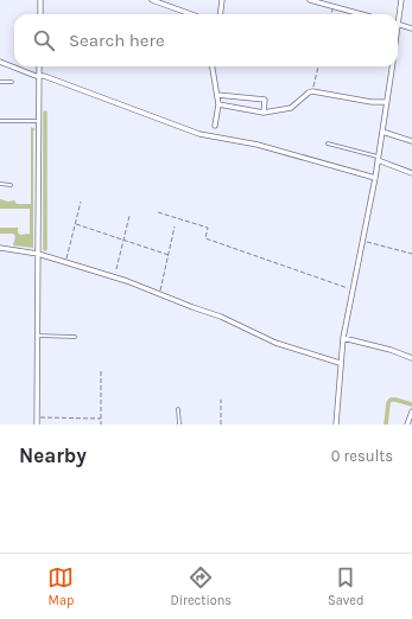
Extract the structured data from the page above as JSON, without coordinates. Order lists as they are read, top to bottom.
{
  "page": {
    "search": "Search here",
    "heading": ["Nearby", "0 results"],
    "nav": ["Map", "Directions", "Saved"]
  }
}
